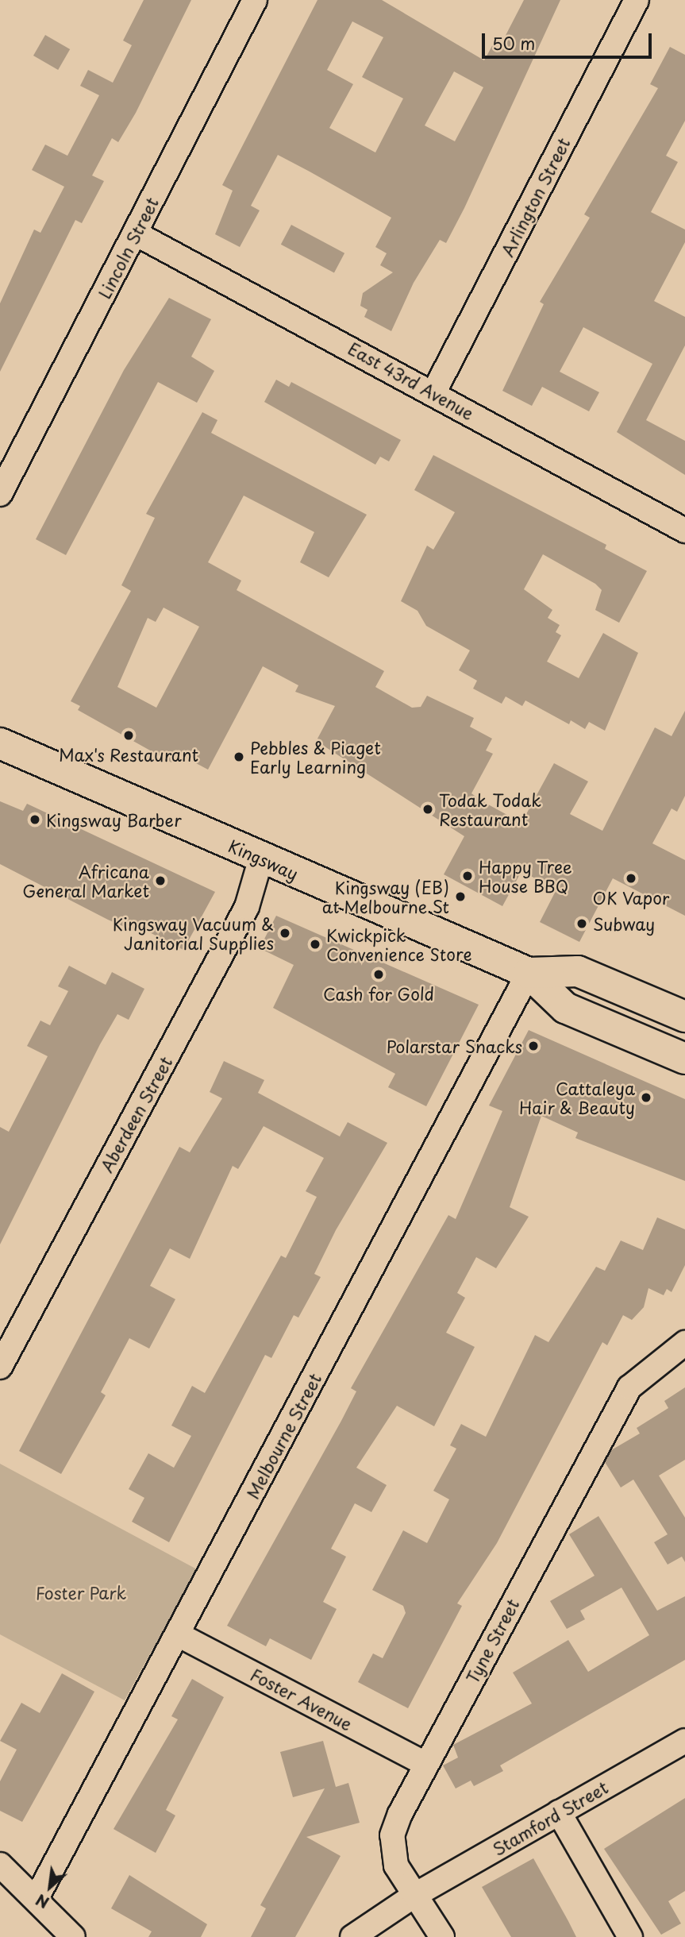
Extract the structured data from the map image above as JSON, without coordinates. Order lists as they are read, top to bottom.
{
  "streets": {
    "main road": ["Kingsway"],
    "street": [
      "Arlington Street",
      "Lincoln Street",
      "East 43rd Avenue",
      "Aberdeen Street",
      "Melbourne Street",
      "Tyne Street",
      "Foster Avenue",
      "Stamford Street"
    ]
  },
  "crossings": [
    ["Arlington Street", "East 43rd Avenue"],
    ["Lincoln Street", "East 43rd Avenue"],
    ["Kingsway", "Aberdeen Street"],
    ["Kingsway", "Melbourne Street"],
    ["Melbourne Street", "Foster Avenue"],
    ["Tyne Street", "Foster Avenue"],
    ["Tyne Street", "Stamford Street"]
  ],
  "parks": ["Foster Park"],
  "places": [
    "Max's Restaurant",
    "Pebbles & Piaget Early Learning",
    "Todak Todak Restaurant",
    "Kingsway Barber",
    "Happy Tree House BBQ",
    "OK Vapor",
    "Africana General Market",
    "Kingsway (EB) at Melbourne St",
    "Subway",
    "Kingsway Vacuum & Janitorial Supplies",
    "Kwickpick Convenience Store",
    "Cash for Gold",
    "Polarstar Snacks",
    "Cattaleya Hair & Beauty"
  ],
  "scale_bar": "50 m",
  "north": "bottom left"
}
